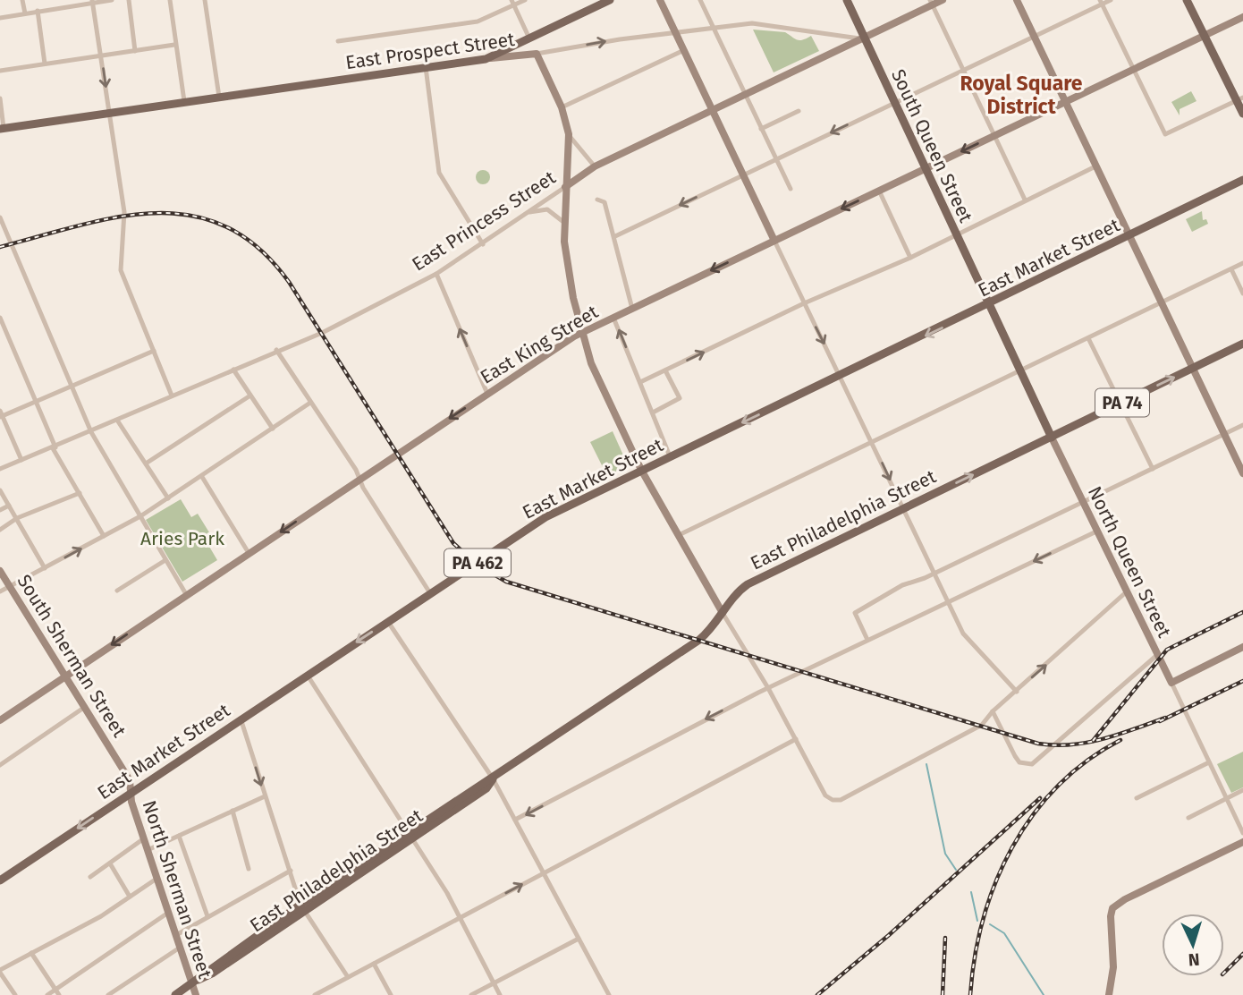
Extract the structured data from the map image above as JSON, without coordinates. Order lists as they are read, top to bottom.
{
  "streets": {
    "main road": [
      "East Prospect Street",
      "South Queen Street",
      "East Market Street",
      "PA 74",
      "East Philadelphia Street",
      "North Queen Street",
      "PA 462"
    ],
    "street": [
      "East Princess Street",
      "East King Street",
      "South Sherman Street",
      "North Sherman Street"
    ]
  },
  "crossings": [
    ["East Prospect Street", "South Queen Street"],
    ["East Prospect Street", "East Princess Street"],
    ["South Queen Street", "East Princess Street"],
    ["South Queen Street", "East Market Street"],
    ["South Queen Street", "East King Street"],
    ["South Queen Street", "North Queen Street"],
    ["East Market Street", "North Queen Street"],
    ["East Market Street", "South Sherman Street"],
    ["East Market Street", "North Sherman Street"],
    ["East King Street", "South Sherman Street"],
    ["East Philadelphia Street", "North Queen Street"],
    ["East Philadelphia Street", "North Sherman Street"],
    ["South Sherman Street", "North Sherman Street"]
  ],
  "one_way": ["East Market Street", "East King Street"],
  "districts": ["Royal Square District"],
  "parks": ["Aries Park"],
  "north": "bottom"
}
